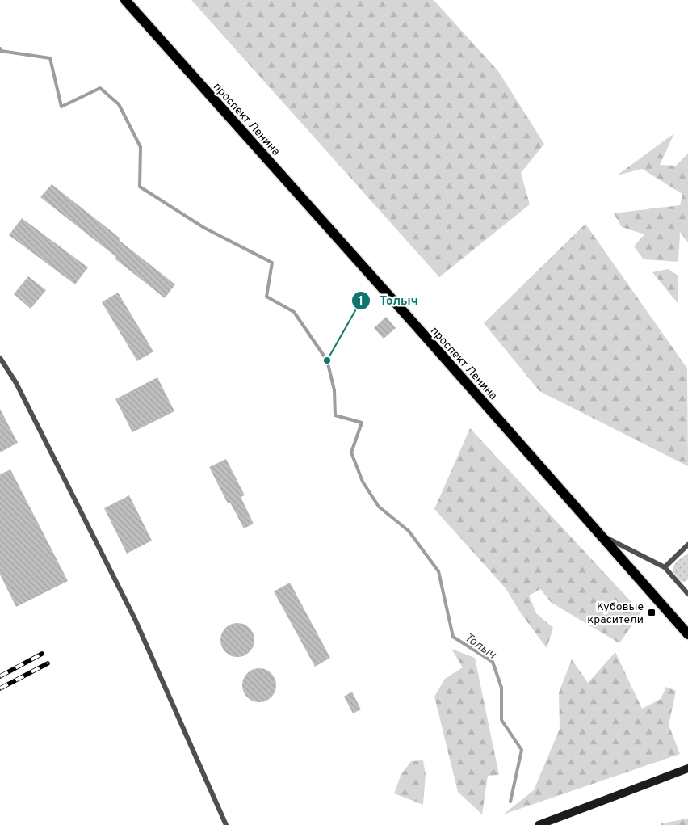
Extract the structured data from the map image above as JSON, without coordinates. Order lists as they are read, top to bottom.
{
  "streets": {
    "main road": ["проспект Ленина"]
  },
  "water": ["Толыч"],
  "places": {
    "other": ["Толыч"],
    "transit": ["Кубовые красители"]
  }
}
